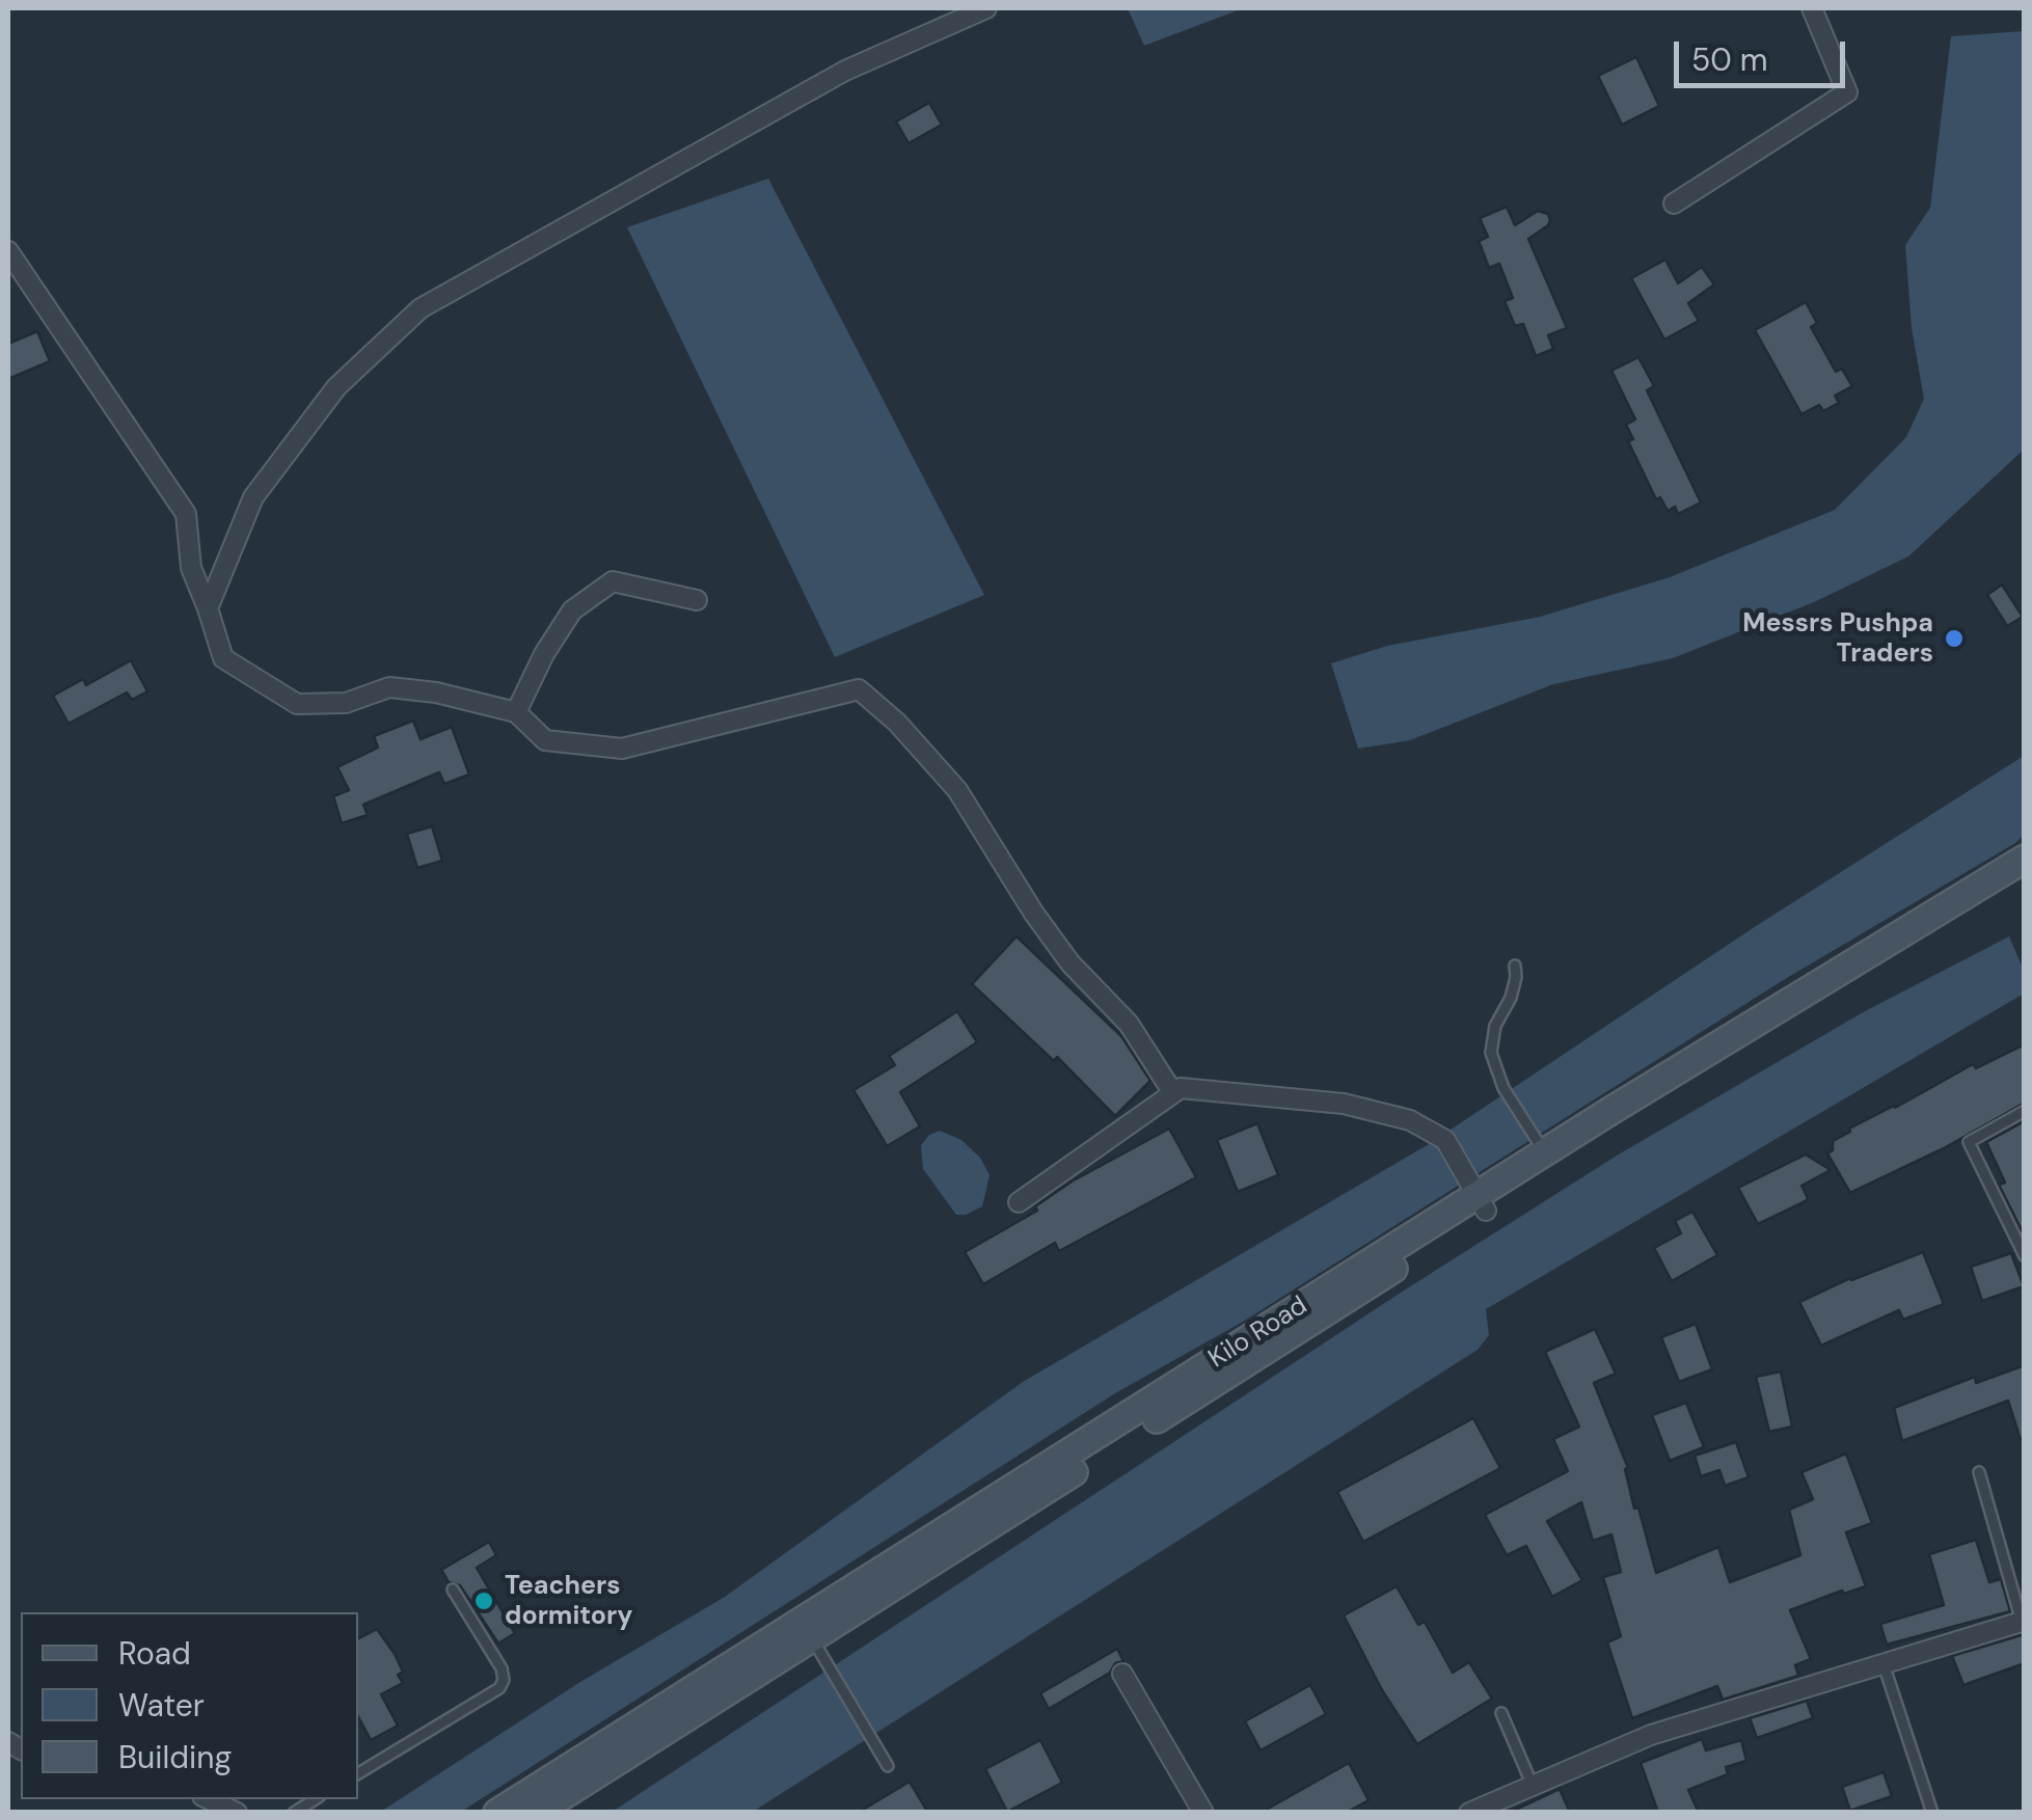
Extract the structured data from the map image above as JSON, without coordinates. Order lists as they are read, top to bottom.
{
  "streets": {
    "street": ["Kilo Road"]
  },
  "places": ["Messrs Pushpa Traders", "Teachers dormitory"],
  "legend": ["Road", "Water", "Building"],
  "scale_bar": "50 m"
}
